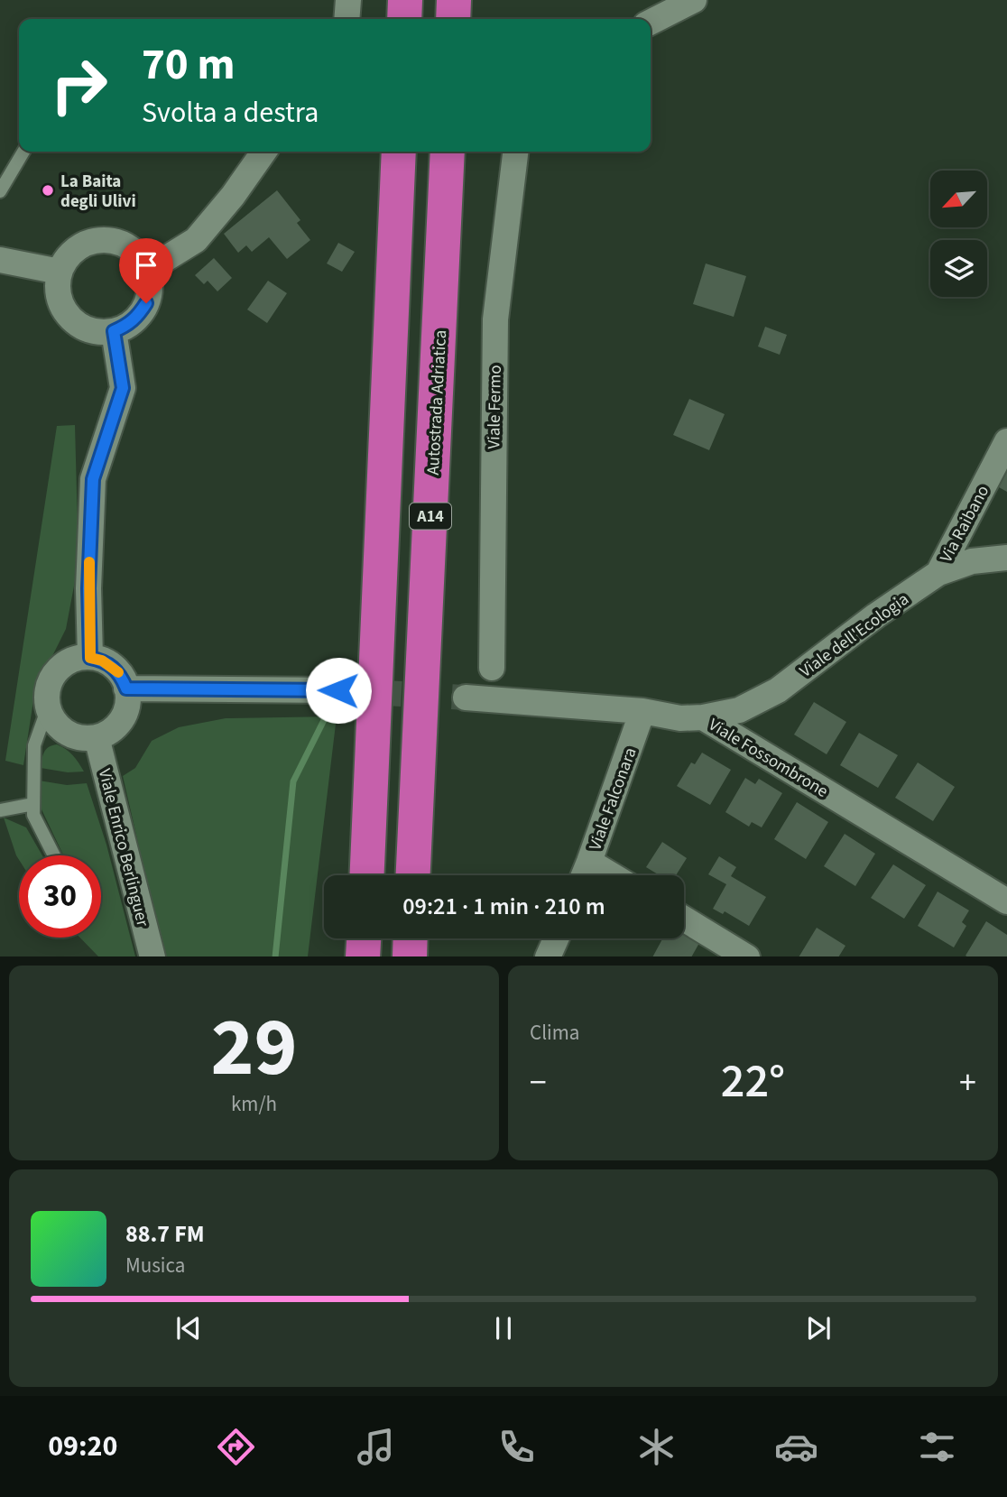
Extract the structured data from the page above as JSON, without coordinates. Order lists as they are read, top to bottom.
{
  "streets": {
    "highway": ["Autostrada Adriatica", "A14"],
    "street": [
      "Viale Fermo",
      "Via Raibano",
      "Viale dell'Ecologia",
      "Viale Fossombrone",
      "Viale Falconara",
      "Viale Enrico Berlinguer"
    ]
  },
  "crossings": [
    ["Via Raibano", "Viale dell'Ecologia"],
    ["Viale dell'Ecologia", "Viale Fossombrone"],
    ["Viale Fossombrone", "Viale Falconara"]
  ],
  "places": ["La Baita degli Ulivi"],
  "north": "bottom left",
  "page": {
    "turn": ["70 m", "Svolta a destra"],
    "limit": "30",
    "trip": "09:21 · 1 min · 210 m",
    "tile": [
      ["29", "km/h"],
      "Clima"
    ],
    "heat": ["−", "22°", "+"],
    "song": ["88.7 FM", "Musica"],
    "tabs": "09:20"
  }
}
